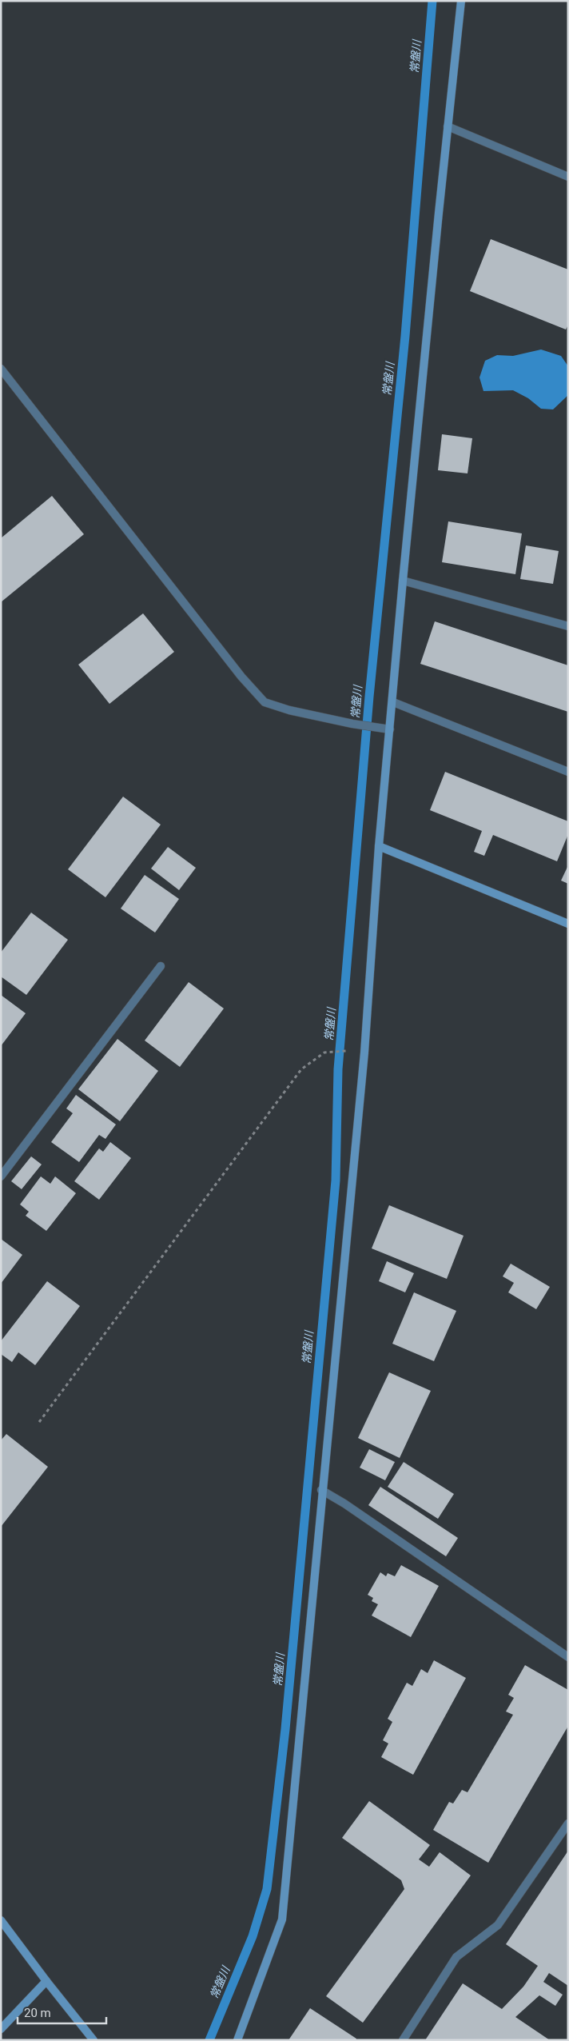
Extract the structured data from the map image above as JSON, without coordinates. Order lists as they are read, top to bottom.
{
  "water": ["常盤川"],
  "scale_bar": "20 m"
}
